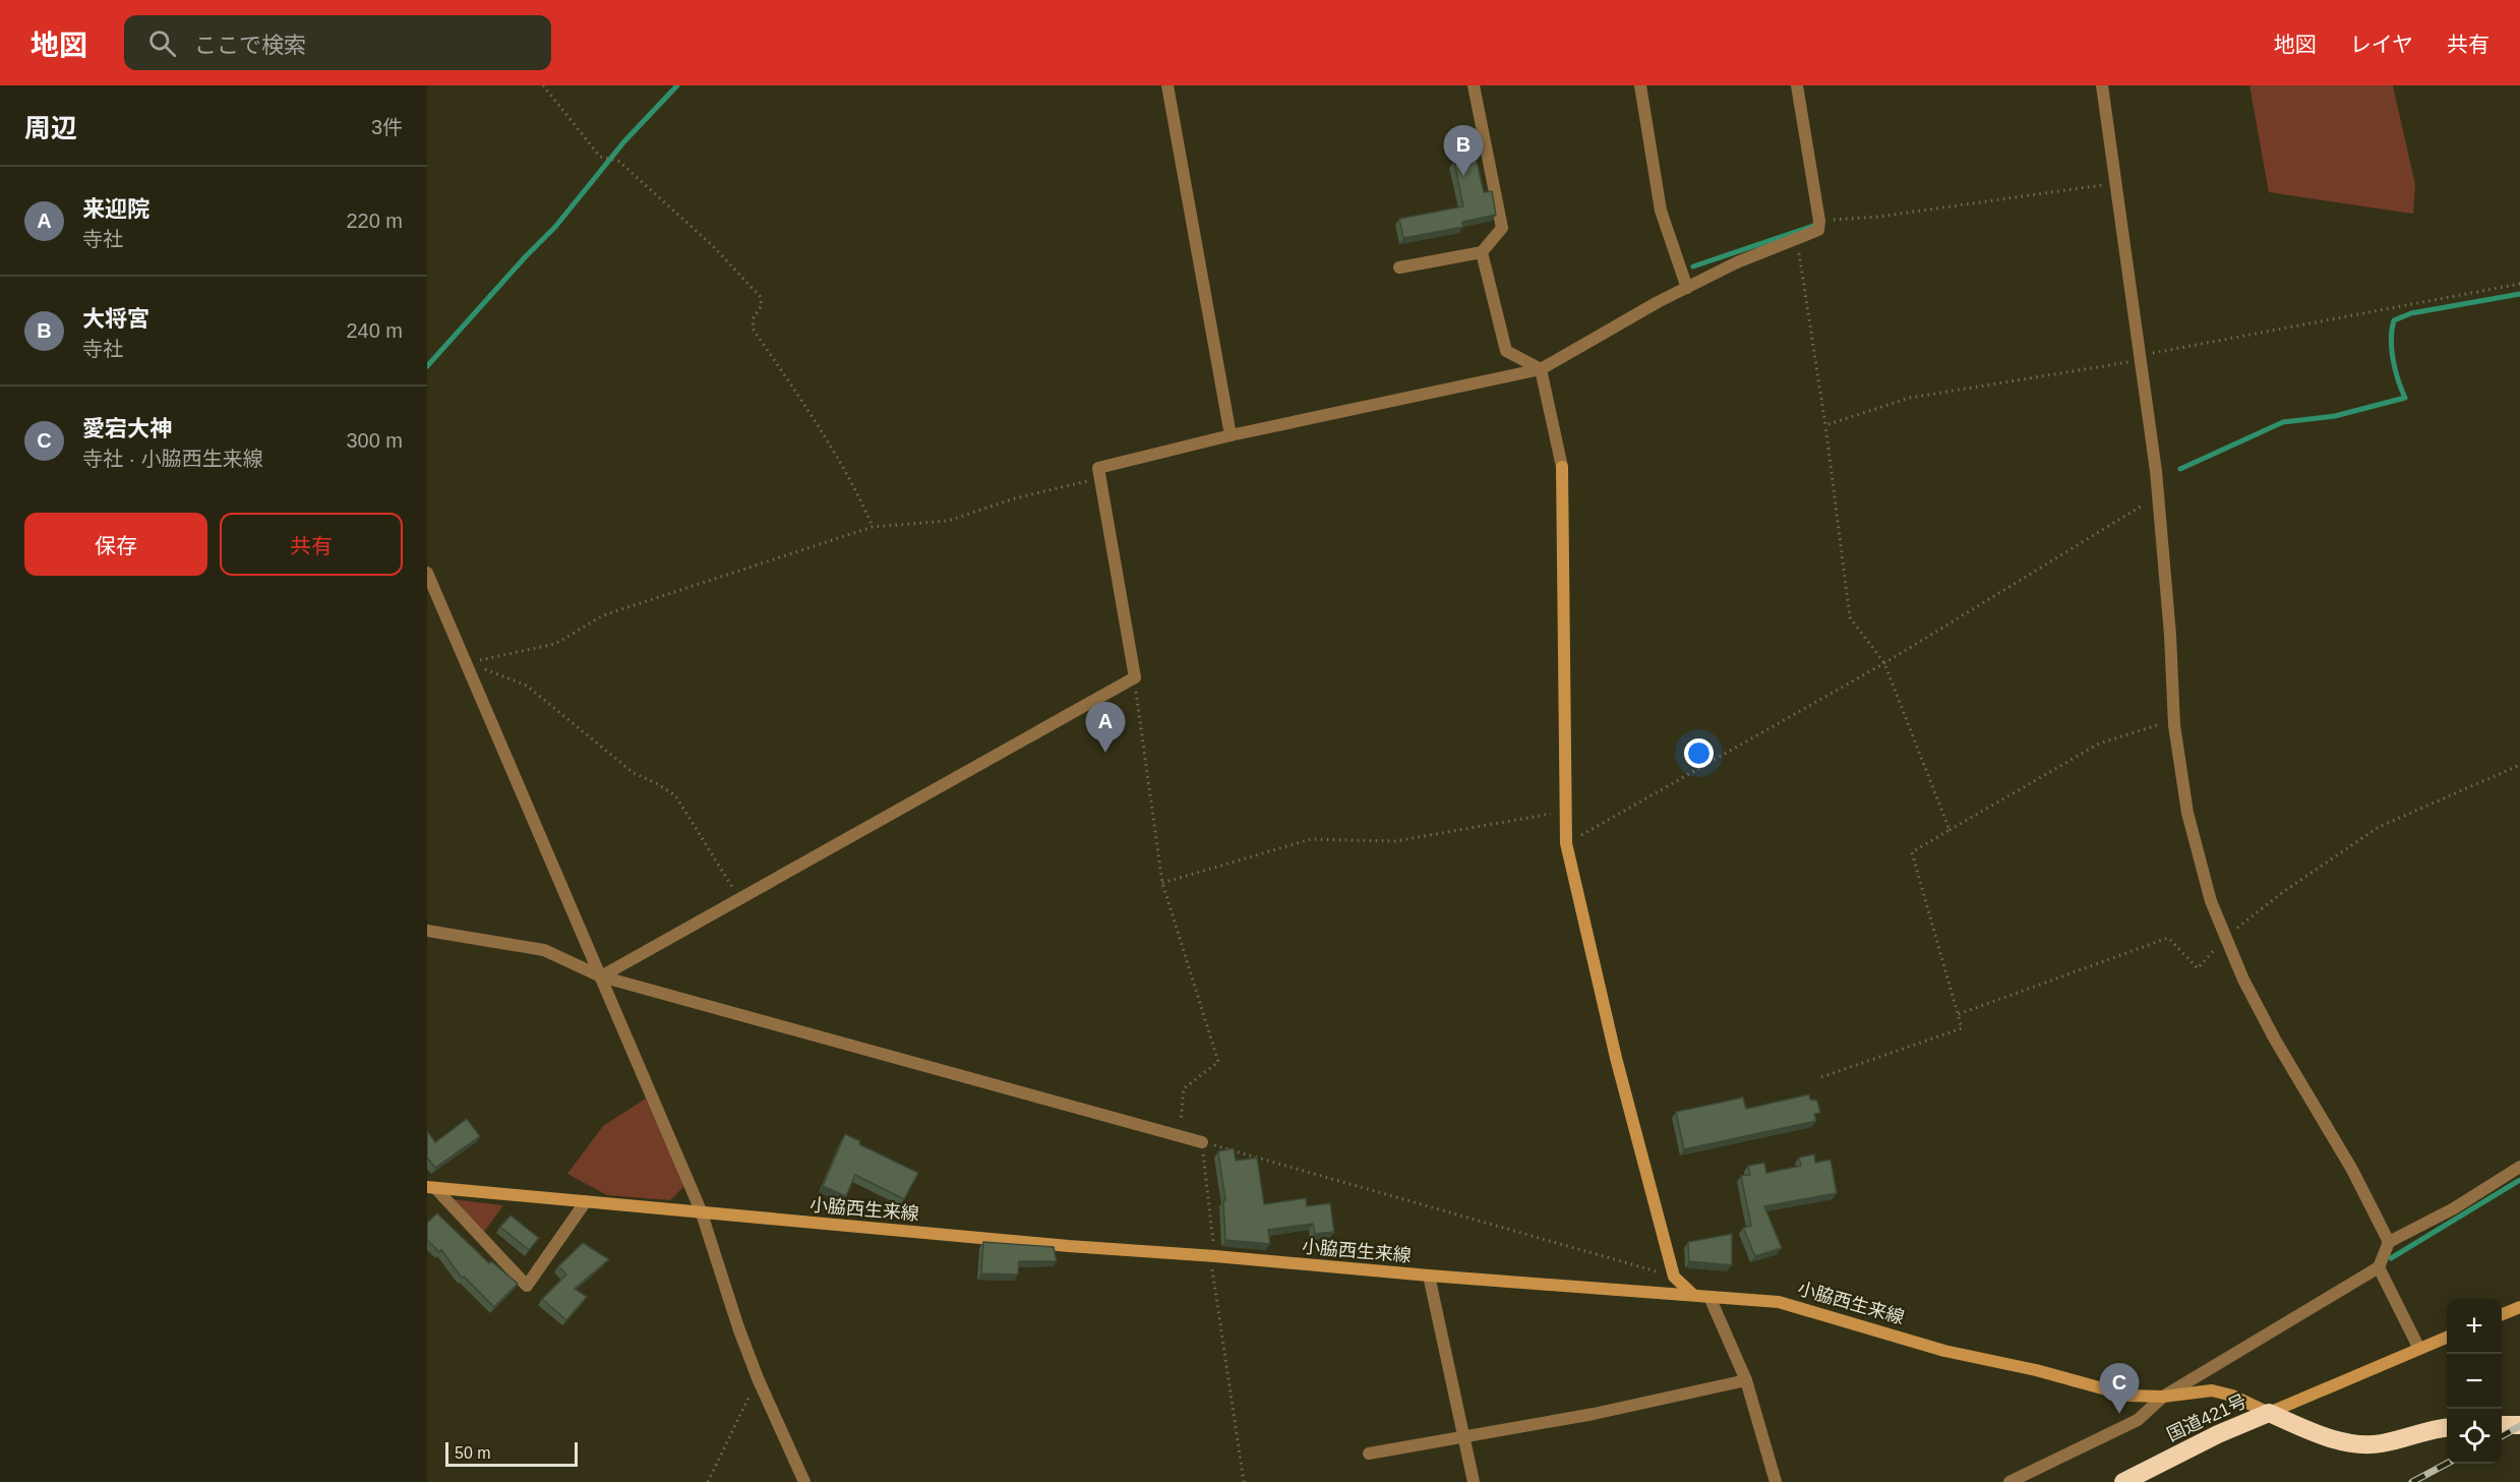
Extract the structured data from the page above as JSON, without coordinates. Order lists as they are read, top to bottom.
{
  "streets": {
    "highway": ["国道421号"],
    "main road": ["小脇西生来線"]
  },
  "crossings": [
    ["小脇西生来線", "国道421号"]
  ],
  "scale_bar": "50 m",
  "page": {
    "header": "地図",
    "search": "ここで検索",
    "nav": ["地図", "レイヤ", "共有"],
    "heading": ["周辺", "3件"],
    "pins": ["B", "A", "C"],
    "list": [
      {
        "mark": "A",
        "name": "来迎院",
        "note": "寺社",
        "value": "220 m"
      },
      {
        "mark": "B",
        "name": "大将宮",
        "note": "寺社",
        "value": "240 m"
      },
      {
        "mark": "C",
        "name": "愛宕大神",
        "note": "寺社 · 小脇西生来線",
        "value": "300 m"
      }
    ],
    "buttons": ["保存", "共有"],
    "map_buttons": ["+", "−"],
    "scale": "50 m"
  }
}
